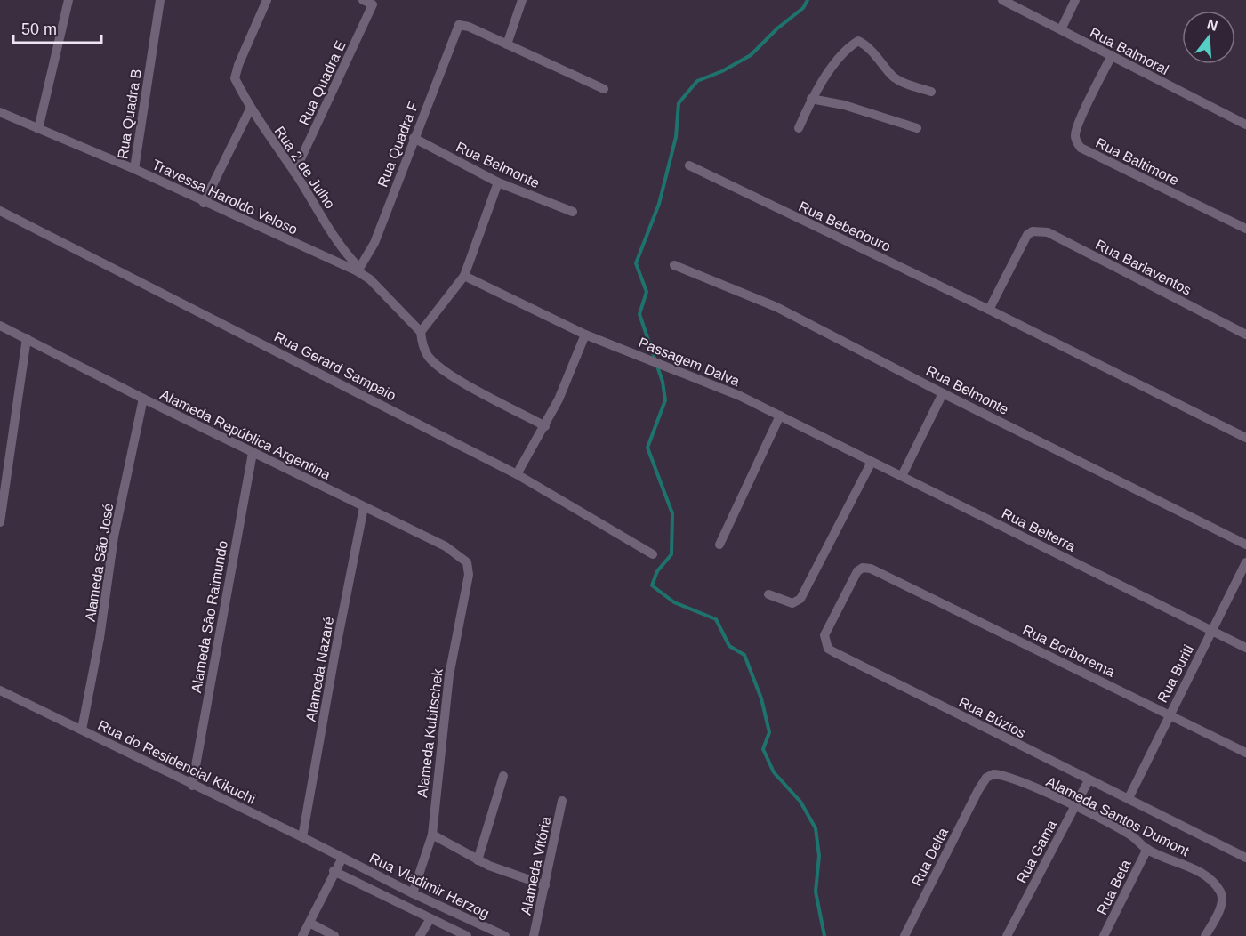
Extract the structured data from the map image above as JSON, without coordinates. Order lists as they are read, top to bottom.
{
  "streets": {
    "street": [
      "Rua Balmoral",
      "Rua Quadra E",
      "Rua Quadra B",
      "Rua Quadra F",
      "Rua Baltimore",
      "Rua Belmonte",
      "Rua 2 de Julho",
      "Travessa Haroldo Veloso",
      "Rua Bebedouro",
      "Rua Barlaventos",
      "Passagem Dalva",
      "Rua Gerard Sampaio",
      "Alameda República Argentina",
      "Rua Belterra",
      "Alameda São José",
      "Alameda São Raimundo",
      "Rua Borborema",
      "Alameda Nazaré",
      "Rua Buriti",
      "Rua Búzios",
      "Alameda Kubitschek",
      "Rua do Residencial Kikuchi",
      "Alameda Santos Dumont",
      "Rua Gama",
      "Rua Delta",
      "Alameda Vitória",
      "Rua Vladimir Herzog",
      "Rua Beta"
    ]
  },
  "crossings": [
    ["Rua Balmoral", "Rua Baltimore"],
    ["Rua Quadra E", "Rua 2 de Julho"],
    ["Rua Quadra B", "Travessa Haroldo Veloso"],
    ["Rua Quadra F", "Rua Belmonte"],
    ["Rua Quadra F", "Rua 2 de Julho"],
    ["Rua Quadra F", "Travessa Haroldo Veloso"],
    ["Rua 2 de Julho", "Travessa Haroldo Veloso"],
    ["Rua Bebedouro", "Rua Barlaventos"],
    ["Passagem Dalva", "Rua Belterra"],
    ["Alameda República Argentina", "Alameda São José"],
    ["Alameda República Argentina", "Alameda São Raimundo"],
    ["Alameda República Argentina", "Alameda Nazaré"],
    ["Alameda República Argentina", "Alameda Kubitschek"],
    ["Rua Belterra", "Rua Buriti"],
    ["Alameda São José", "Rua do Residencial Kikuchi"],
    ["Alameda São Raimundo", "Rua do Residencial Kikuchi"],
    ["Rua Borborema", "Rua Buriti"],
    ["Rua Borborema", "Rua Búzios"],
    ["Alameda Nazaré", "Rua do Residencial Kikuchi"],
    ["Rua Buriti", "Rua Búzios"],
    ["Rua Búzios", "Rua Gama"],
    ["Alameda Kubitschek", "Rua Vladimir Herzog"],
    ["Rua do Residencial Kikuchi", "Rua Vladimir Herzog"],
    ["Alameda Santos Dumont", "Rua Gama"],
    ["Alameda Santos Dumont", "Rua Delta"],
    ["Alameda Santos Dumont", "Rua Beta"]
  ],
  "scale_bar": "50 m",
  "north": "top"
}
